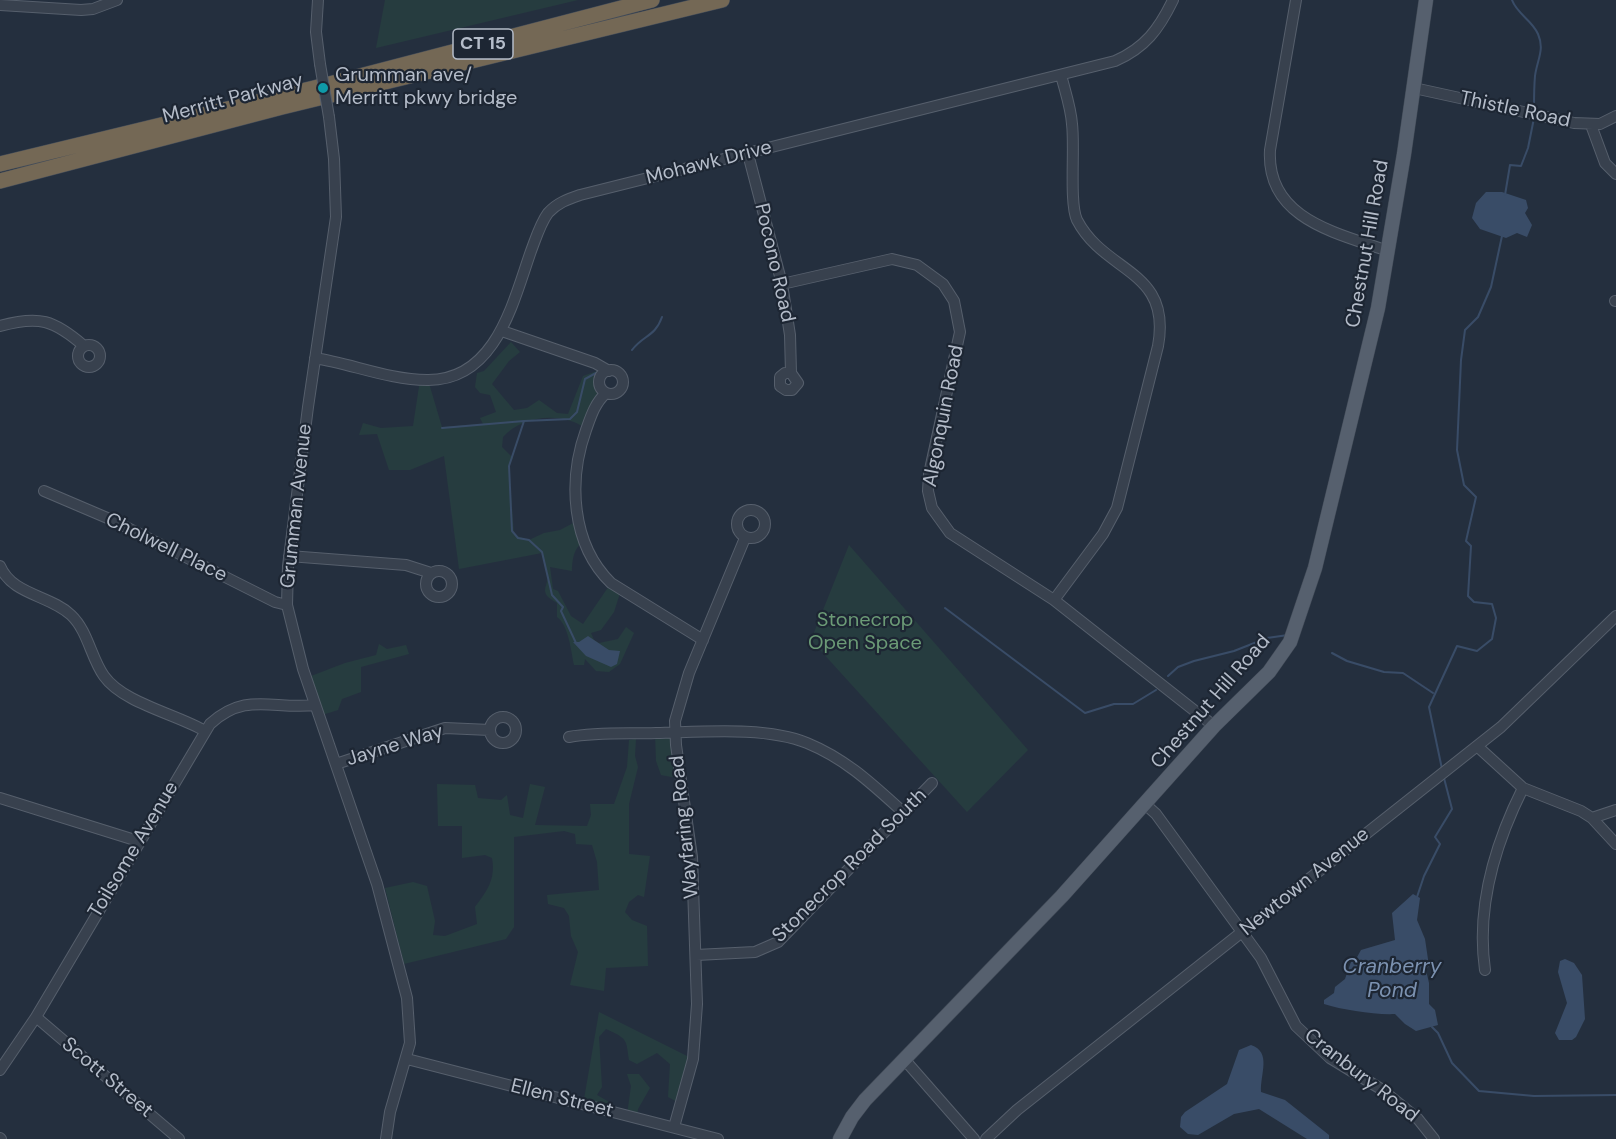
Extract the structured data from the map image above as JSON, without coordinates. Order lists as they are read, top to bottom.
{
  "streets": {
    "highway": ["CT 15", "Merritt Parkway"],
    "main road": ["Chestnut Hill Road"],
    "street": [
      "Thistle Road",
      "Mohawk Drive",
      "Pocono Road",
      "Algonquin Road",
      "Grumman Avenue",
      "Cholwell Place",
      "Jayne Way",
      "Wayfaring Road",
      "Toilsome Avenue",
      "Stonecrop Road South",
      "Newtown Avenue",
      "Cranbury Road",
      "Scott Street",
      "Ellen Street"
    ]
  },
  "crossings": [
    ["Thistle Road", "Chestnut Hill Road"],
    ["Mohawk Drive", "Pocono Road"],
    ["Mohawk Drive", "Grumman Avenue"],
    ["Chestnut Hill Road", "Algonquin Road"],
    ["Chestnut Hill Road", "Cranbury Road"],
    ["Pocono Road", "Algonquin Road"],
    ["Grumman Avenue", "Cholwell Place"],
    ["Grumman Avenue", "Jayne Way"],
    ["Grumman Avenue", "Toilsome Avenue"],
    ["Grumman Avenue", "Ellen Street"],
    ["Wayfaring Road", "Stonecrop Road South"],
    ["Wayfaring Road", "Ellen Street"],
    ["Toilsome Avenue", "Scott Street"],
    ["Newtown Avenue", "Cranbury Road"]
  ],
  "water": ["Cranberry Pond"],
  "parks": ["Stonecrop Open Space"],
  "places": ["Grumman ave/ Merritt pkwy bridge"]
}
